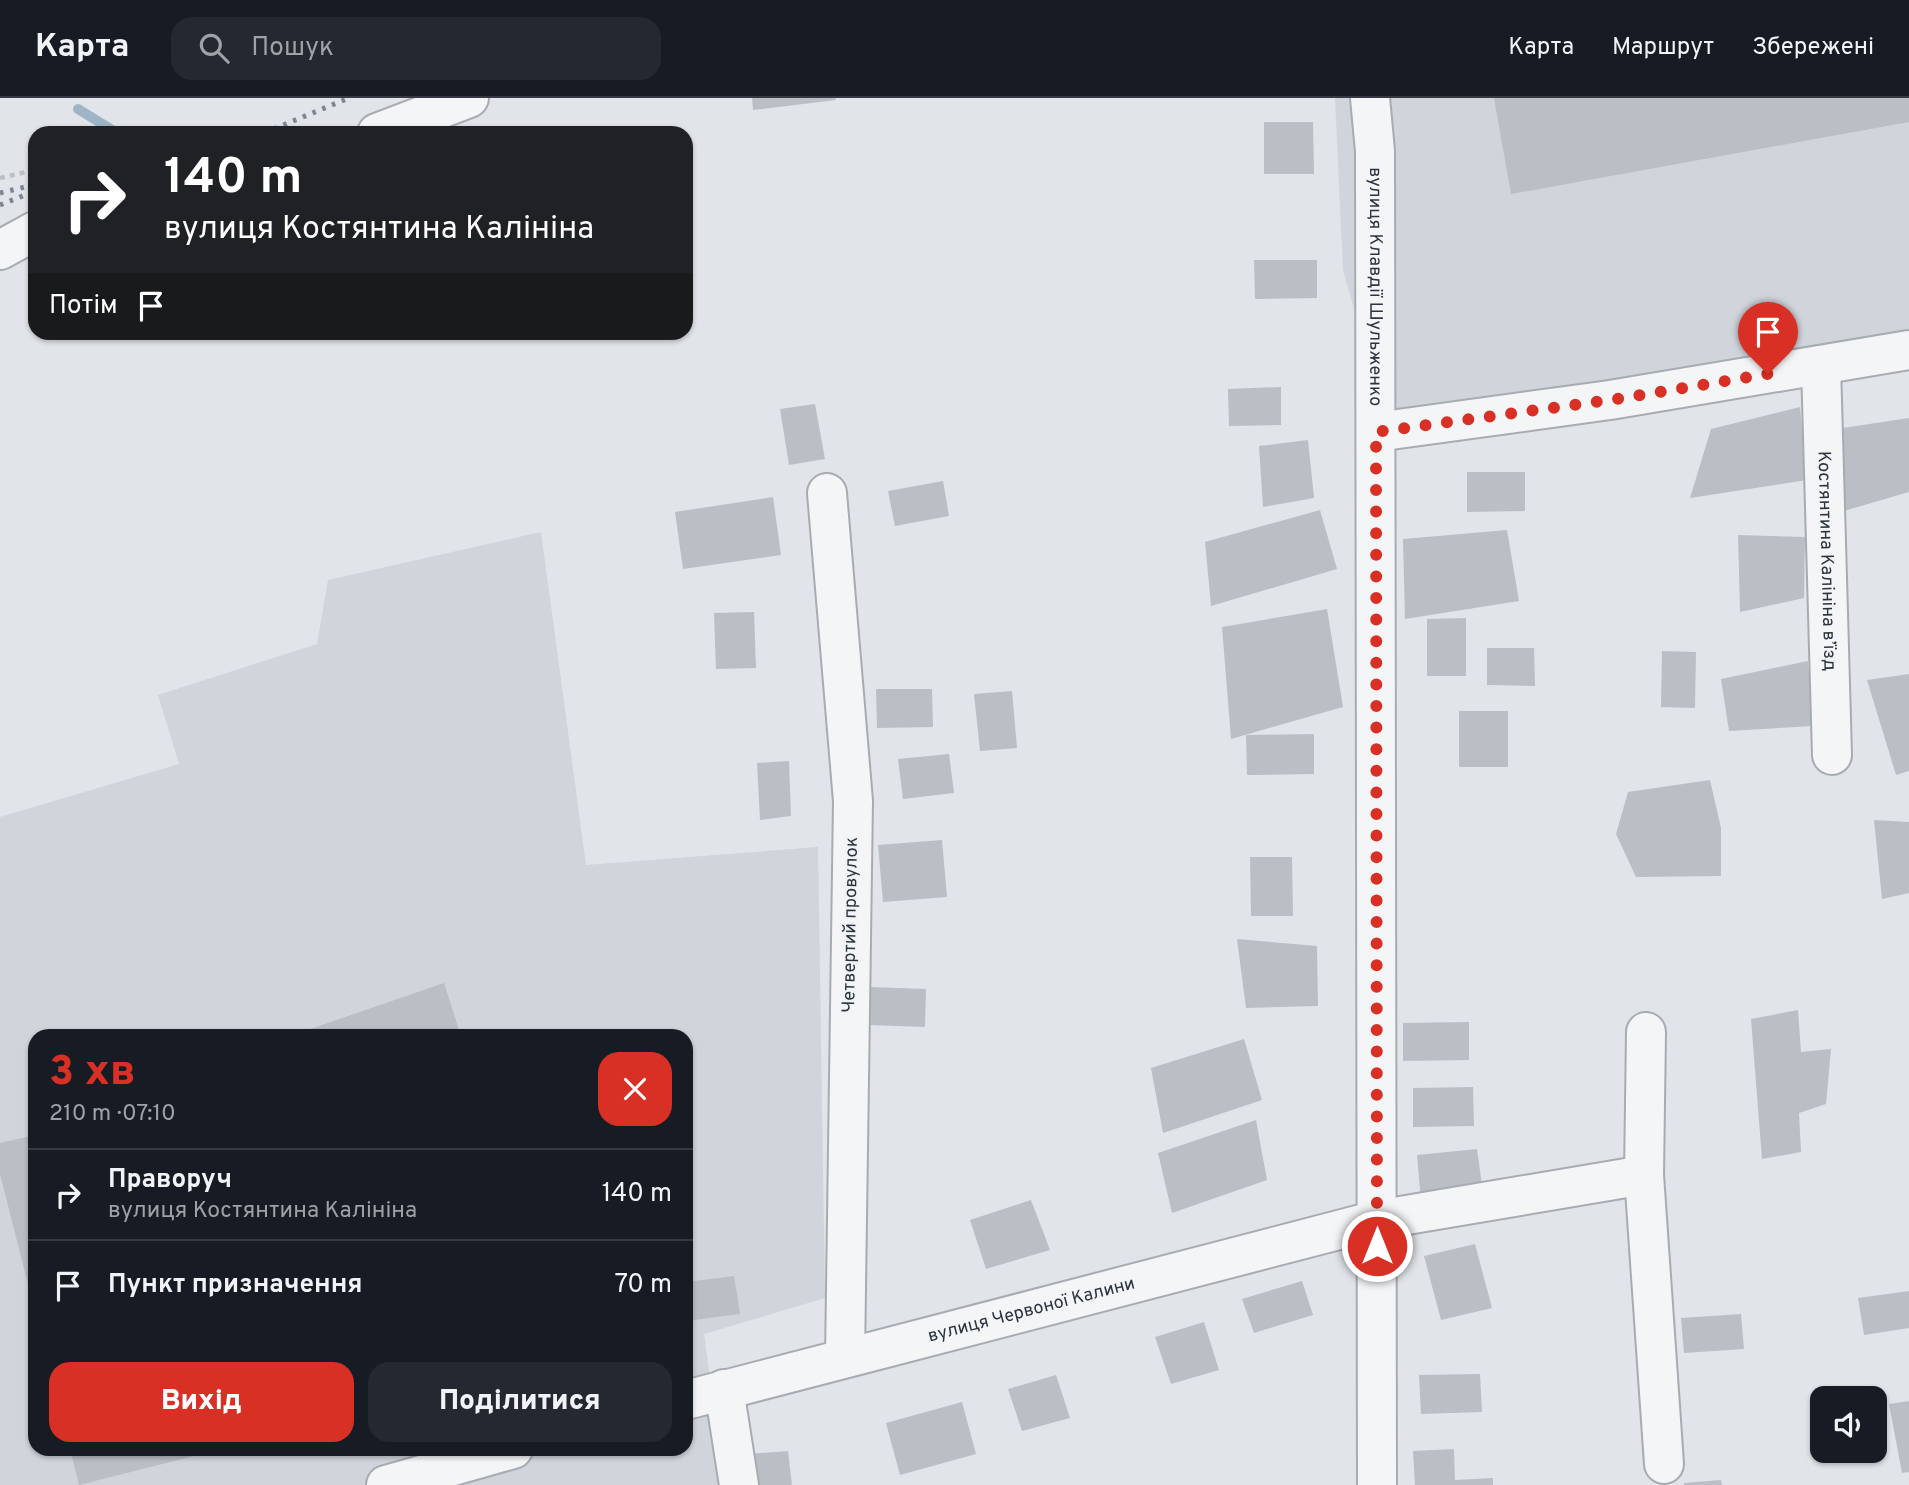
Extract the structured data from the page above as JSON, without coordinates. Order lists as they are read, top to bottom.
{
  "streets": {
    "street": [
      "вулиця Клавдії Шульженко",
      "Костянтина Калініна в’їзд",
      "Четвертий провулок",
      "вулиця Червоної Калини"
    ]
  },
  "crossings": [
    ["вулиця Клавдії Шульженко", "вулиця Червоної Калини"],
    ["Четвертий провулок", "вулиця Червоної Калини"]
  ],
  "page": {
    "header": "Карта",
    "search": "Пошук",
    "nav": ["Карта", "Маршрут", "Збережені"],
    "turn": ["140 m", "вулиця Костянтина Калініна"],
    "then": "Потім",
    "heading": ["3 хв", "210 m · 07:10"],
    "list": [
      {
        "name": "Праворуч",
        "note": "вулиця Костянтина Калініна",
        "value": "140 m"
      },
      {
        "name": "Пункт призначення",
        "value": "70 m"
      }
    ],
    "buttons": ["Вихід", "Поділитися"]
  }
}
